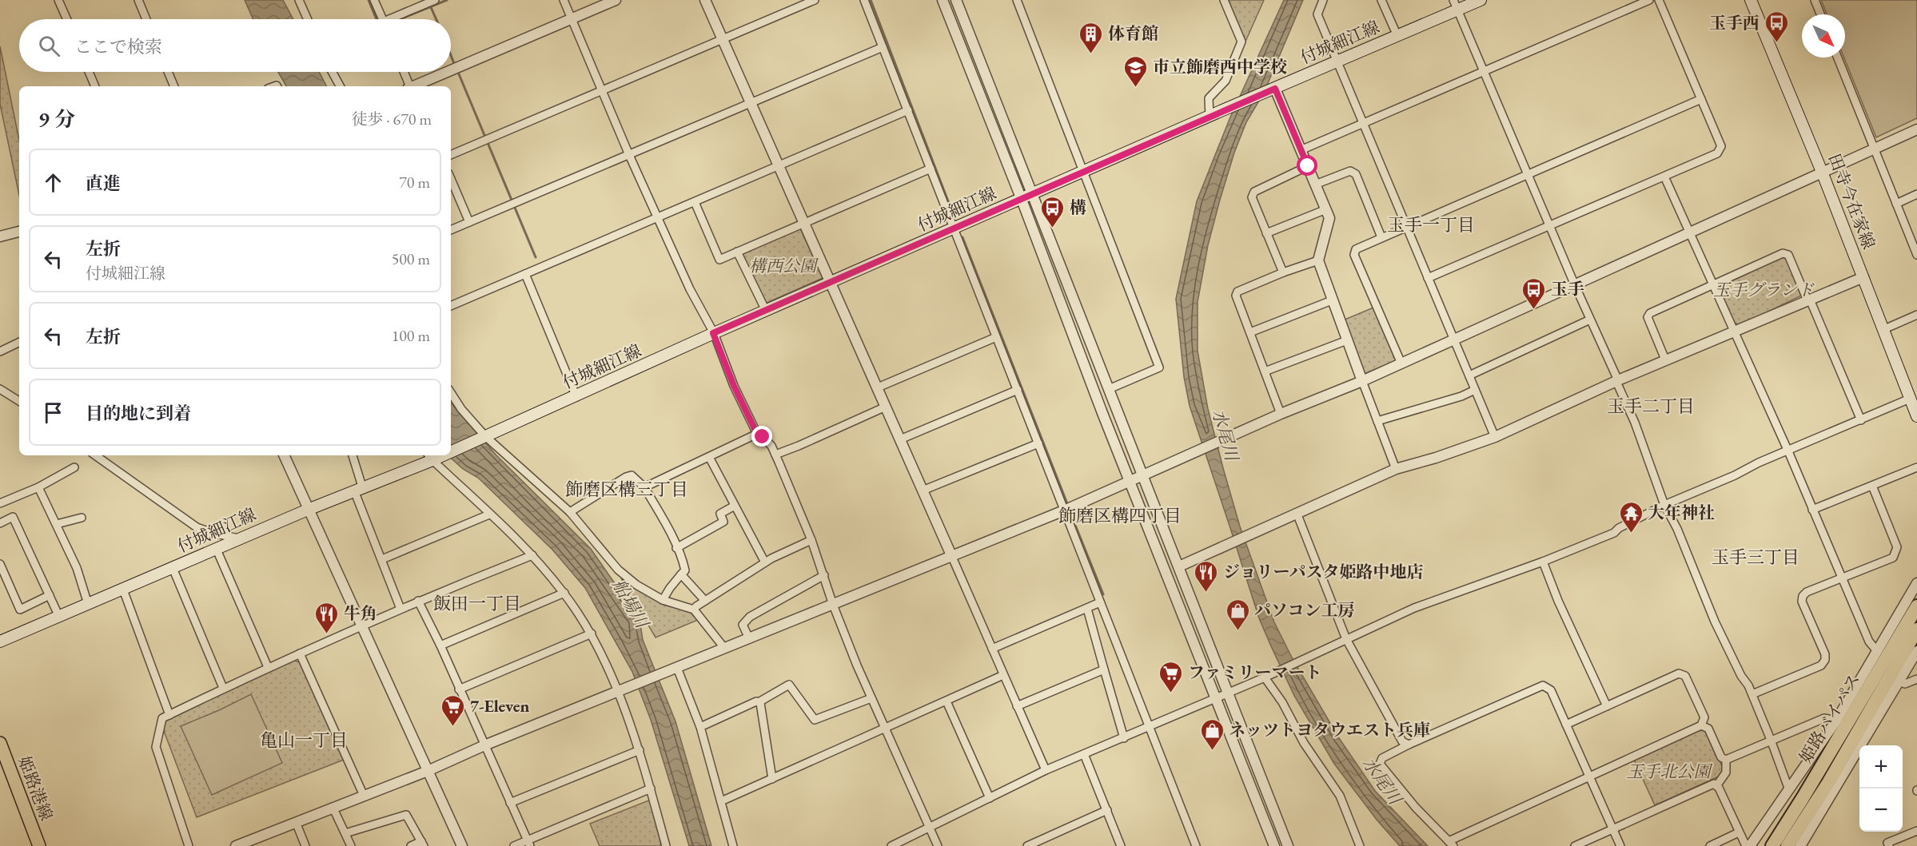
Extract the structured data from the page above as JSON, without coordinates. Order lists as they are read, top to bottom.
{
  "streets": {
    "highway": ["姫路バイパス"],
    "main road": ["付城細江線", "田寺今在家線", "姫路港線"]
  },
  "districts": [
    "玉手一丁目",
    "玉手二丁目",
    "飾磨区構三丁目",
    "飾磨区構四丁目",
    "玉手三丁目",
    "飯田一丁目",
    "亀山一丁目"
  ],
  "water": ["水尾川", "船場川"],
  "parks": ["構西公園", "玉手グランド", "玉手北公園"],
  "places": {
    "bus stop": ["玉手西", "構", "玉手"],
    "building": ["体育館"],
    "school or university": ["市立飾磨西中学校"],
    "temple": ["大年神社"],
    "restaurant": ["ジョリーパスタ姫路中地店", "牛角"],
    "shop": ["パソコン工房", "ネッツトヨタウエスト兵庫"],
    "supermarket": ["ファミリーマート", "7-Eleven"]
  },
  "north": "bottom right",
  "page": {
    "search": "ここで検索",
    "heading": ["9 分", "徒歩 · 670 m"],
    "list": [
      ["直進", "70 m"],
      ["左折", "付城細江線", "500 m"],
      ["左折", "100 m"],
      "目的地に到着"
    ],
    "map_buttons": ["+", "−"]
  }
}
